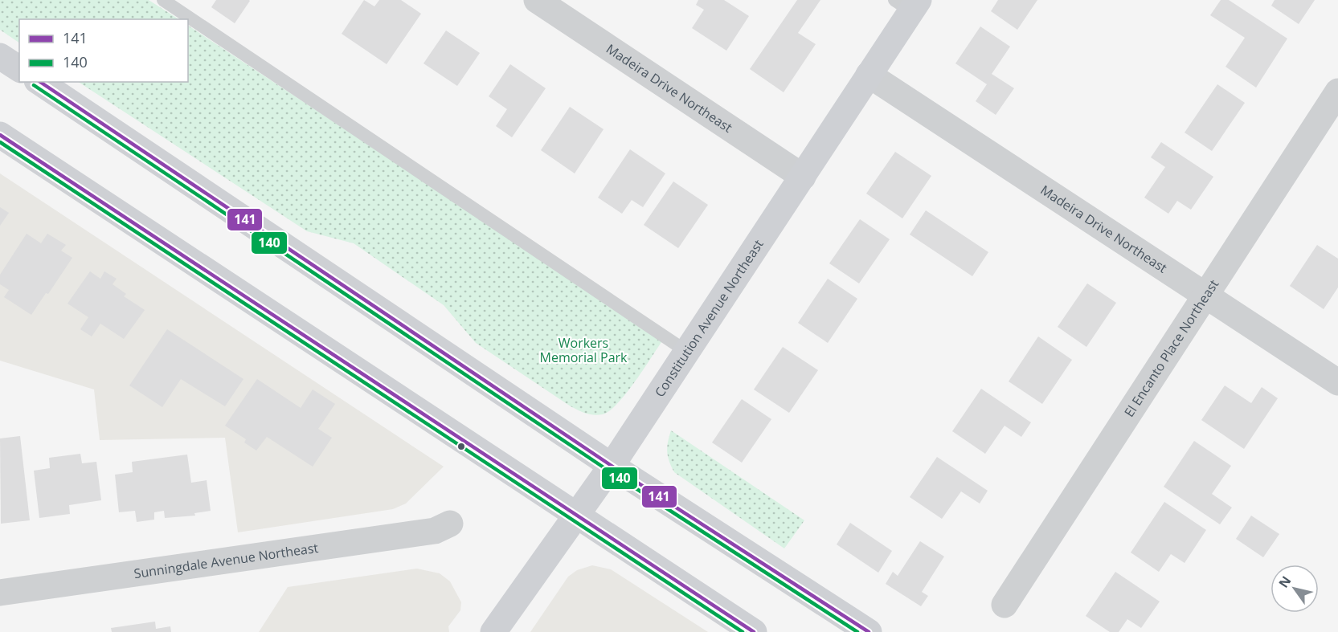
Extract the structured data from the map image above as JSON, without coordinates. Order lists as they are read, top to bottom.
{
  "streets": {
    "main road": ["Constitution Avenue Northeast"],
    "street": ["Madeira Drive Northeast", "El Encanto Place Northeast", "Sunningdale Avenue Northeast"]
  },
  "crossings": [
    ["Madeira Drive Northeast", "Constitution Avenue Northeast"],
    ["Madeira Drive Northeast", "El Encanto Place Northeast"]
  ],
  "parks": ["Workers Memorial Park"],
  "lines": ["transit line 141", "transit line 140"],
  "legend": ["141", "140"],
  "north": "top left"
}
